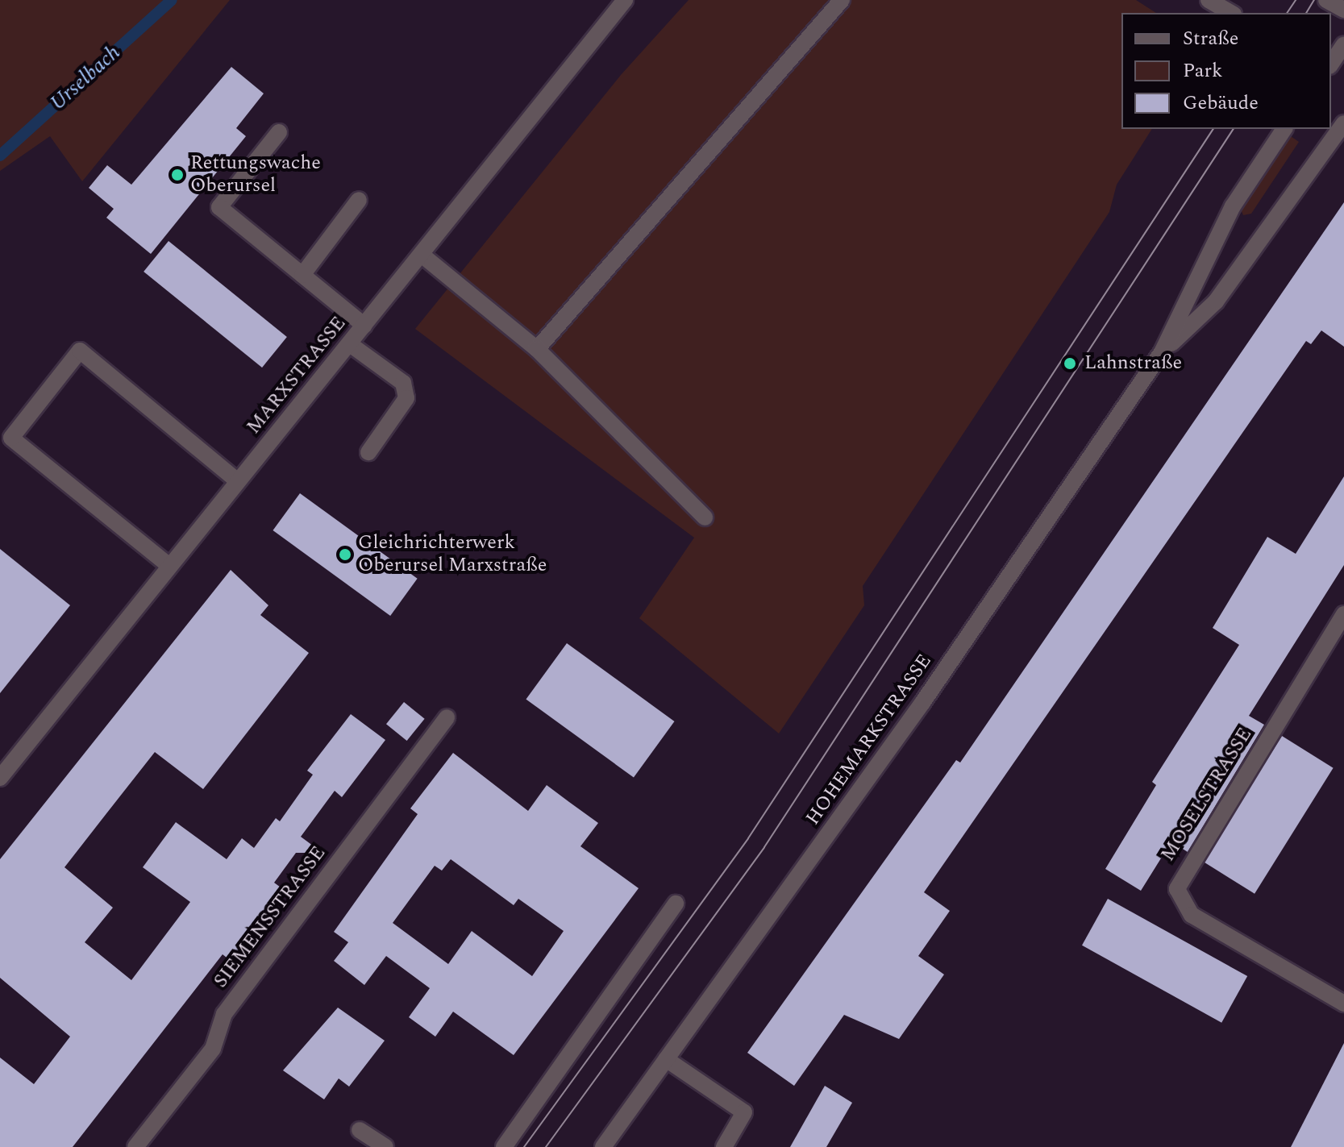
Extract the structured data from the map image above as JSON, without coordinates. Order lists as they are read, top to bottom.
{
  "streets": {
    "street": [
      "MARXSTRASSE",
      "HOHEMARKSTRASSE",
      "MOSELSTRASSE",
      "SIEMENSSTRASSE"
    ]
  },
  "water": ["Urselbach"],
  "places": ["Rettungswache Oberursel", "Lahnstraße", "Gleichrichterwerk Oberursel Marxstraße"],
  "legend": ["Straße", "Park", "Gebäude"]
}
